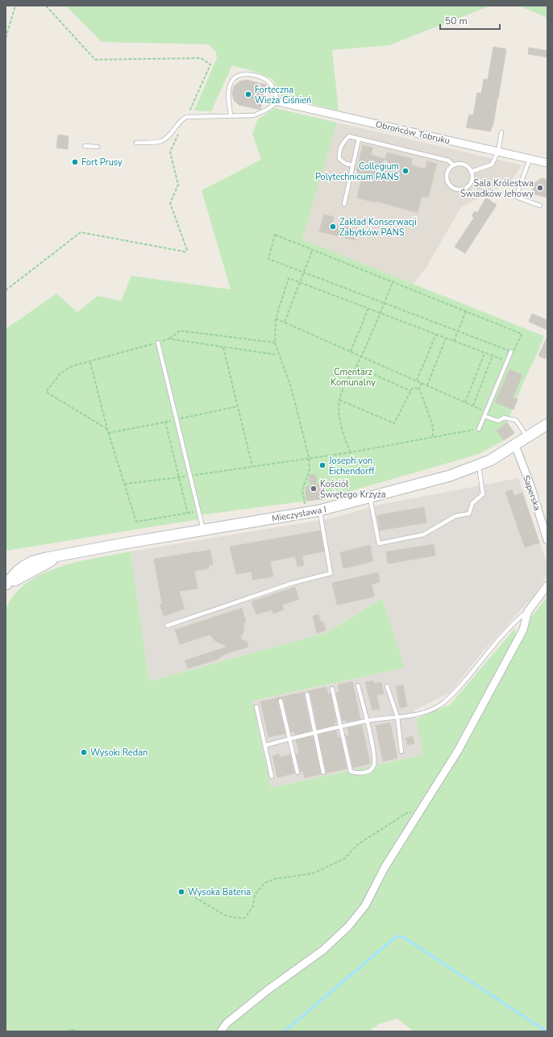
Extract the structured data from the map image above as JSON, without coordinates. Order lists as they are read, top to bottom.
{
  "streets": {
    "main road": ["Mieczysława I"],
    "street": ["Obrońców Tobruku", "Saperska"]
  },
  "crossings": [
    ["Saperska", "Mieczysława I"]
  ],
  "parks": ["Cmentarz Komunalny"],
  "places": [
    "Forteczna Wieża Ciśnień",
    "Fort Prusy",
    "Collegium Polytechnicum PANS",
    "Sala Królestwa Świadków Jehowy",
    "Zakład Konserwacji Zabytków PANS",
    "Joseph von Eichendorff",
    "Kościół Świętego Krzyża",
    "Wysoki Redan",
    "Wysoka Bateria"
  ],
  "scale_bar": "50 m"
}
